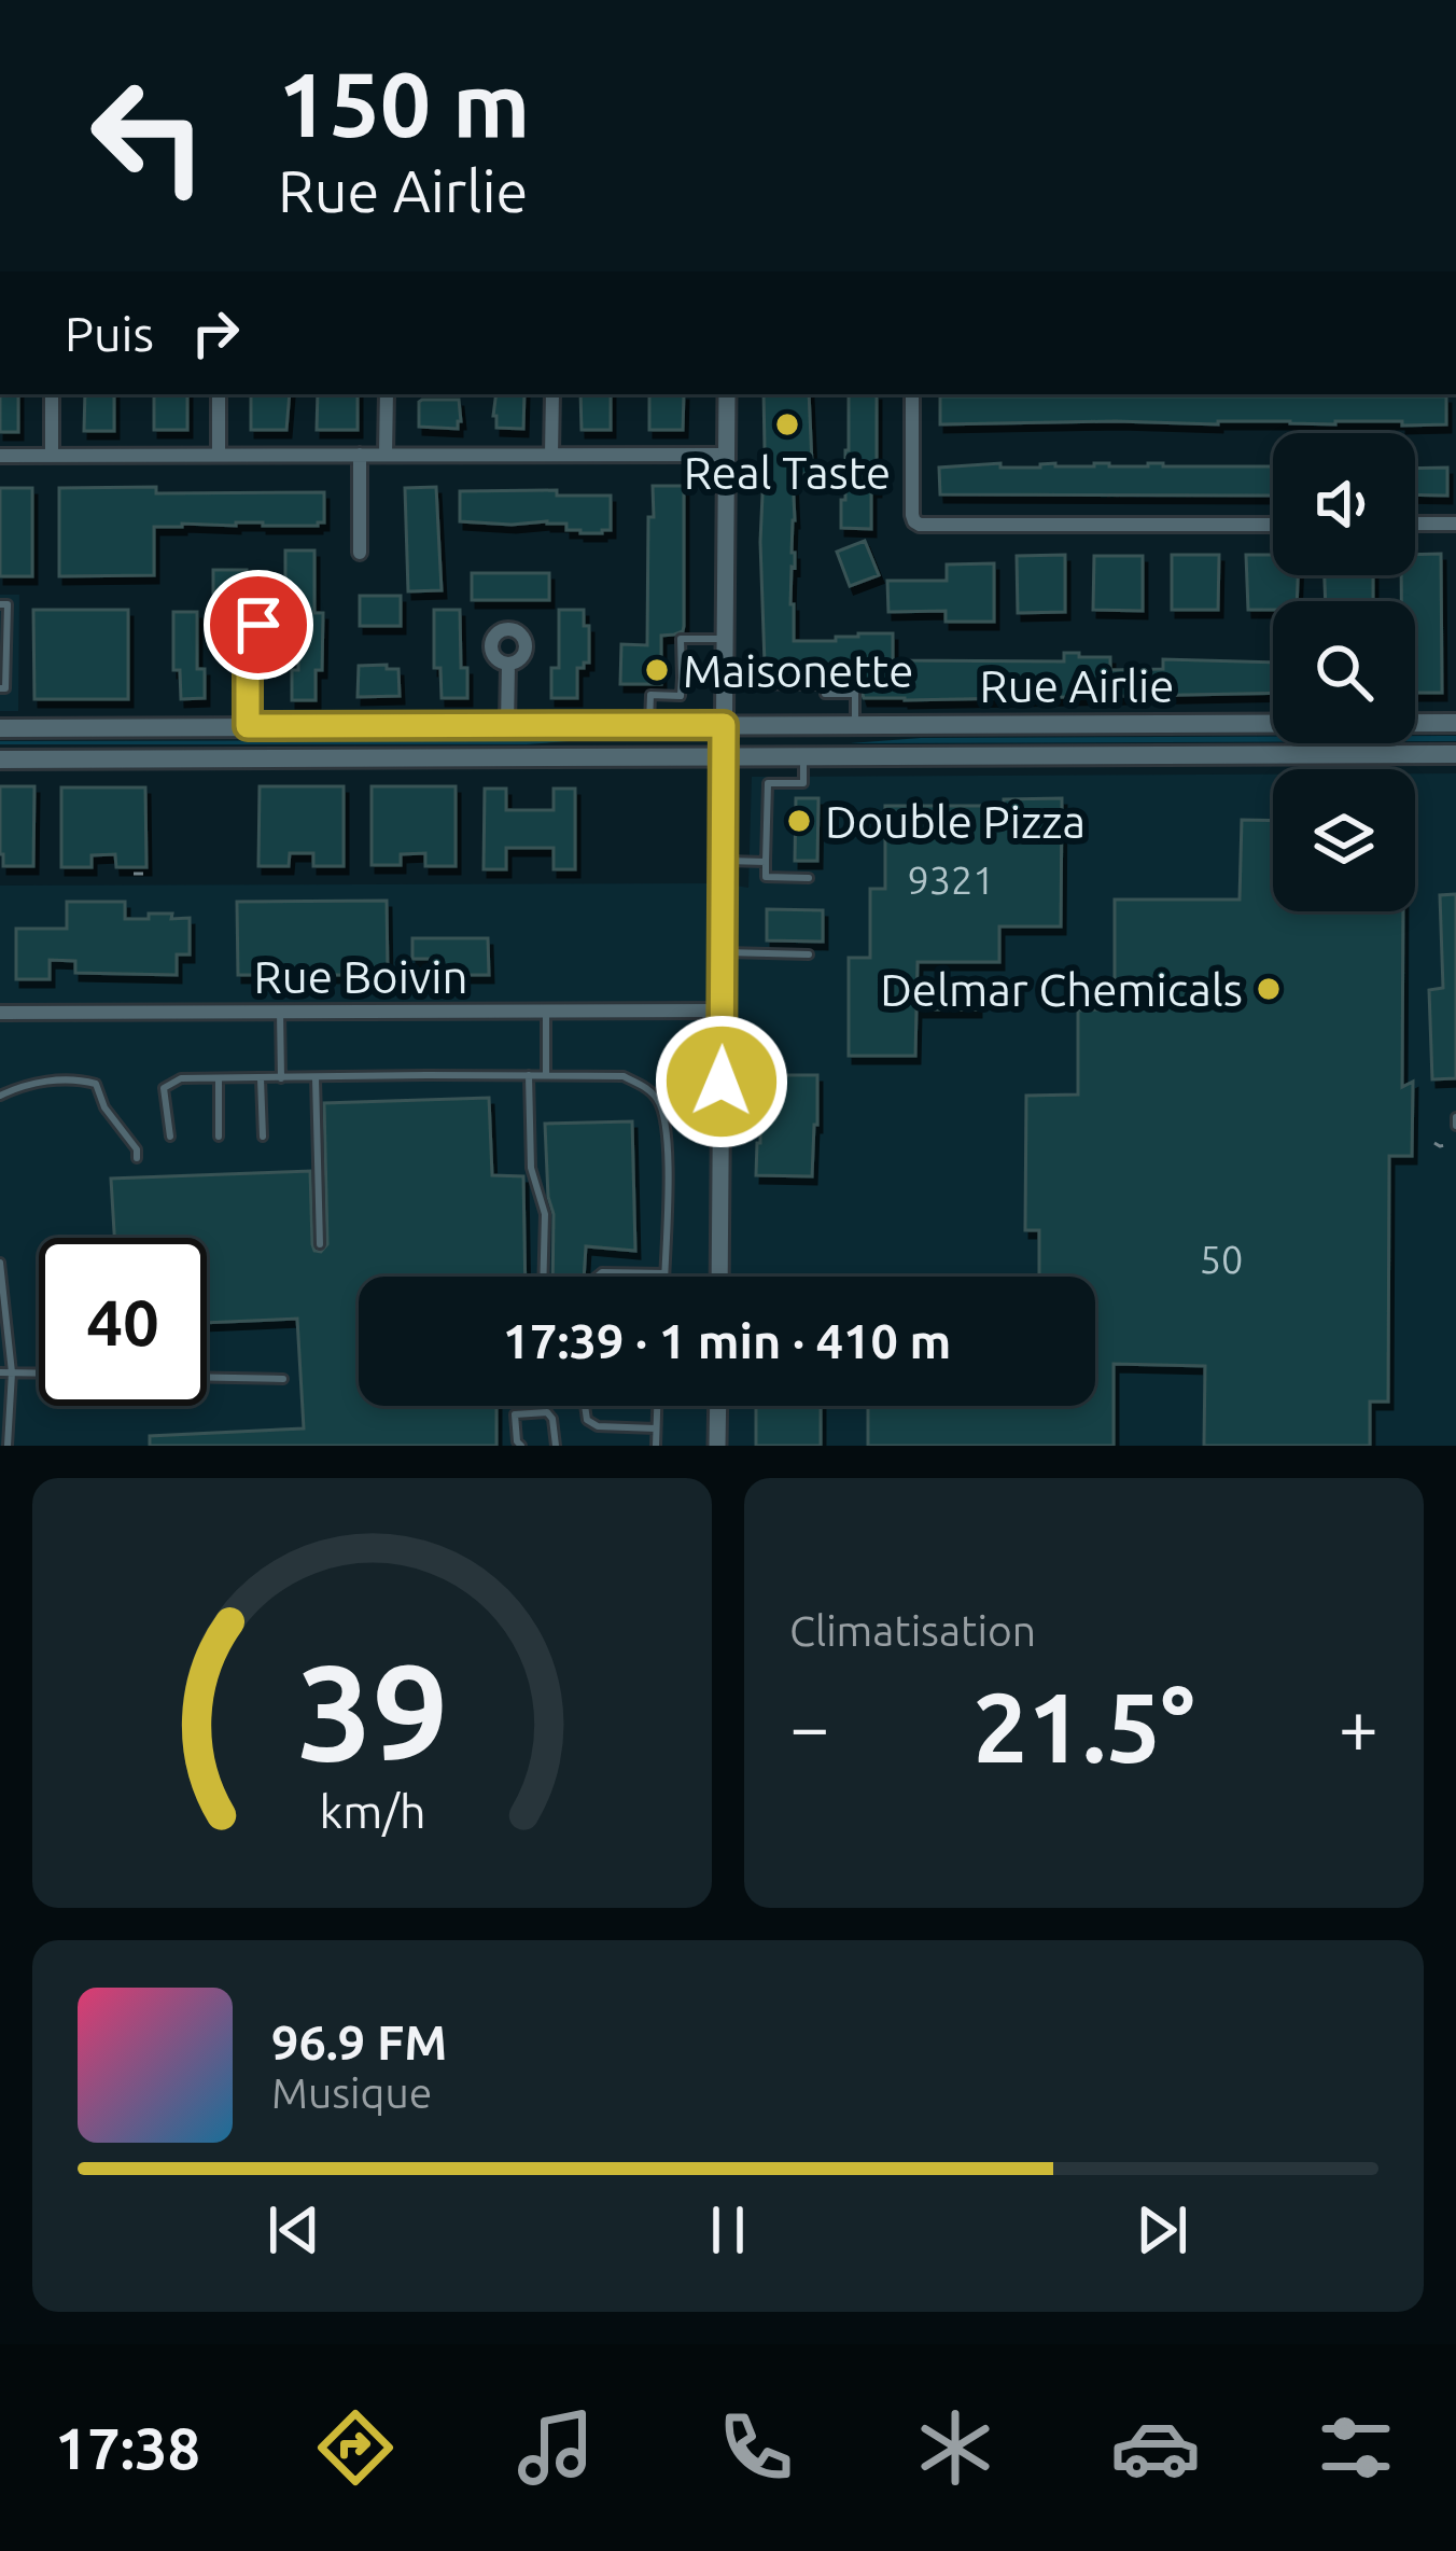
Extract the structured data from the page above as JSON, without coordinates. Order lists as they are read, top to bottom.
{
  "streets": {
    "main road": ["Rue Airlie"],
    "street": ["Rue Boivin"]
  },
  "places": [
    "Real Taste",
    "Maisonette",
    "Double Pizza",
    "Delmar Chemicals"
  ],
  "house_numbers": ["9321", "50"],
  "page": {
    "turn": ["150 m", "Rue Airlie"],
    "then": "Puis",
    "limit": "40",
    "trip": "17:39 · 1 min · 410 m",
    "tile": "Climatisation",
    "heat": ["−", "21.5°", "+"],
    "song": ["96.9 FM", "Musique"],
    "tabs": "17:38",
    "gauge": ["39", "km/h"]
  }
}
